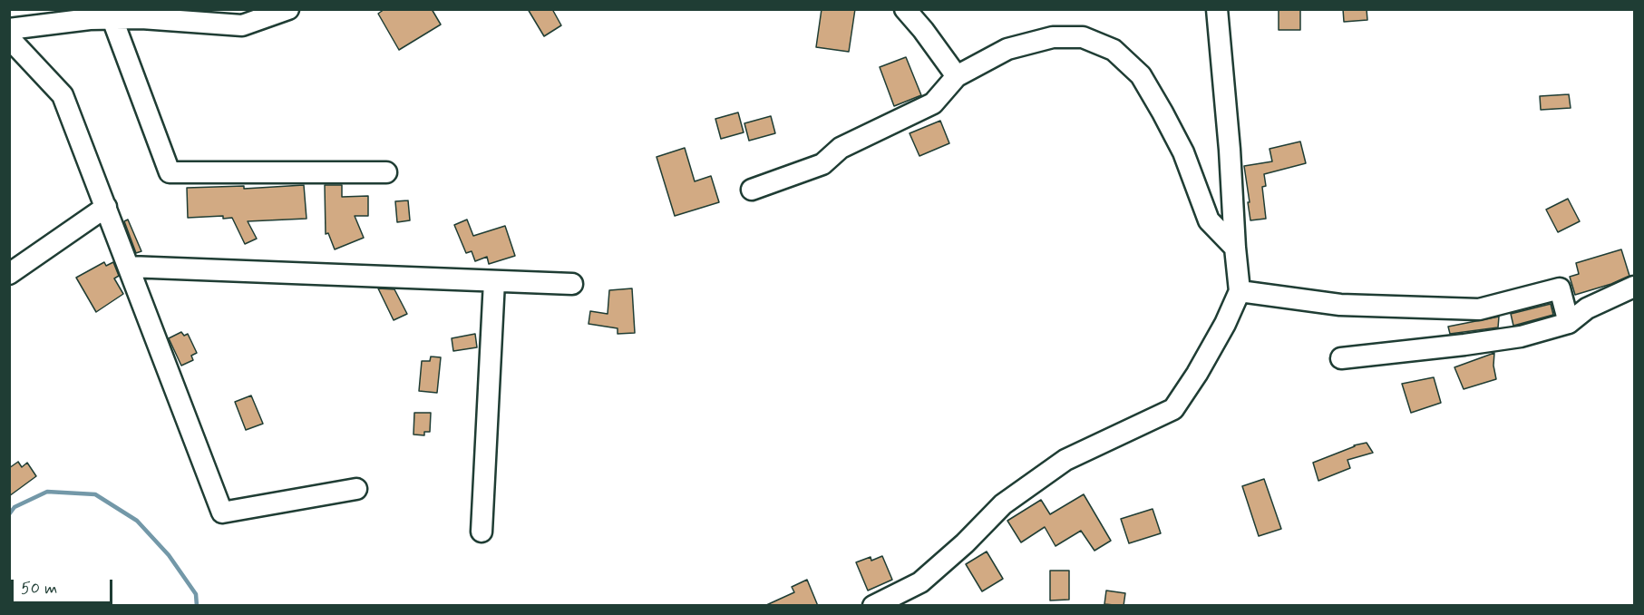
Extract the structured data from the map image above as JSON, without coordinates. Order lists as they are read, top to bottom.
{
  "scale_bar": "50 m"
}
